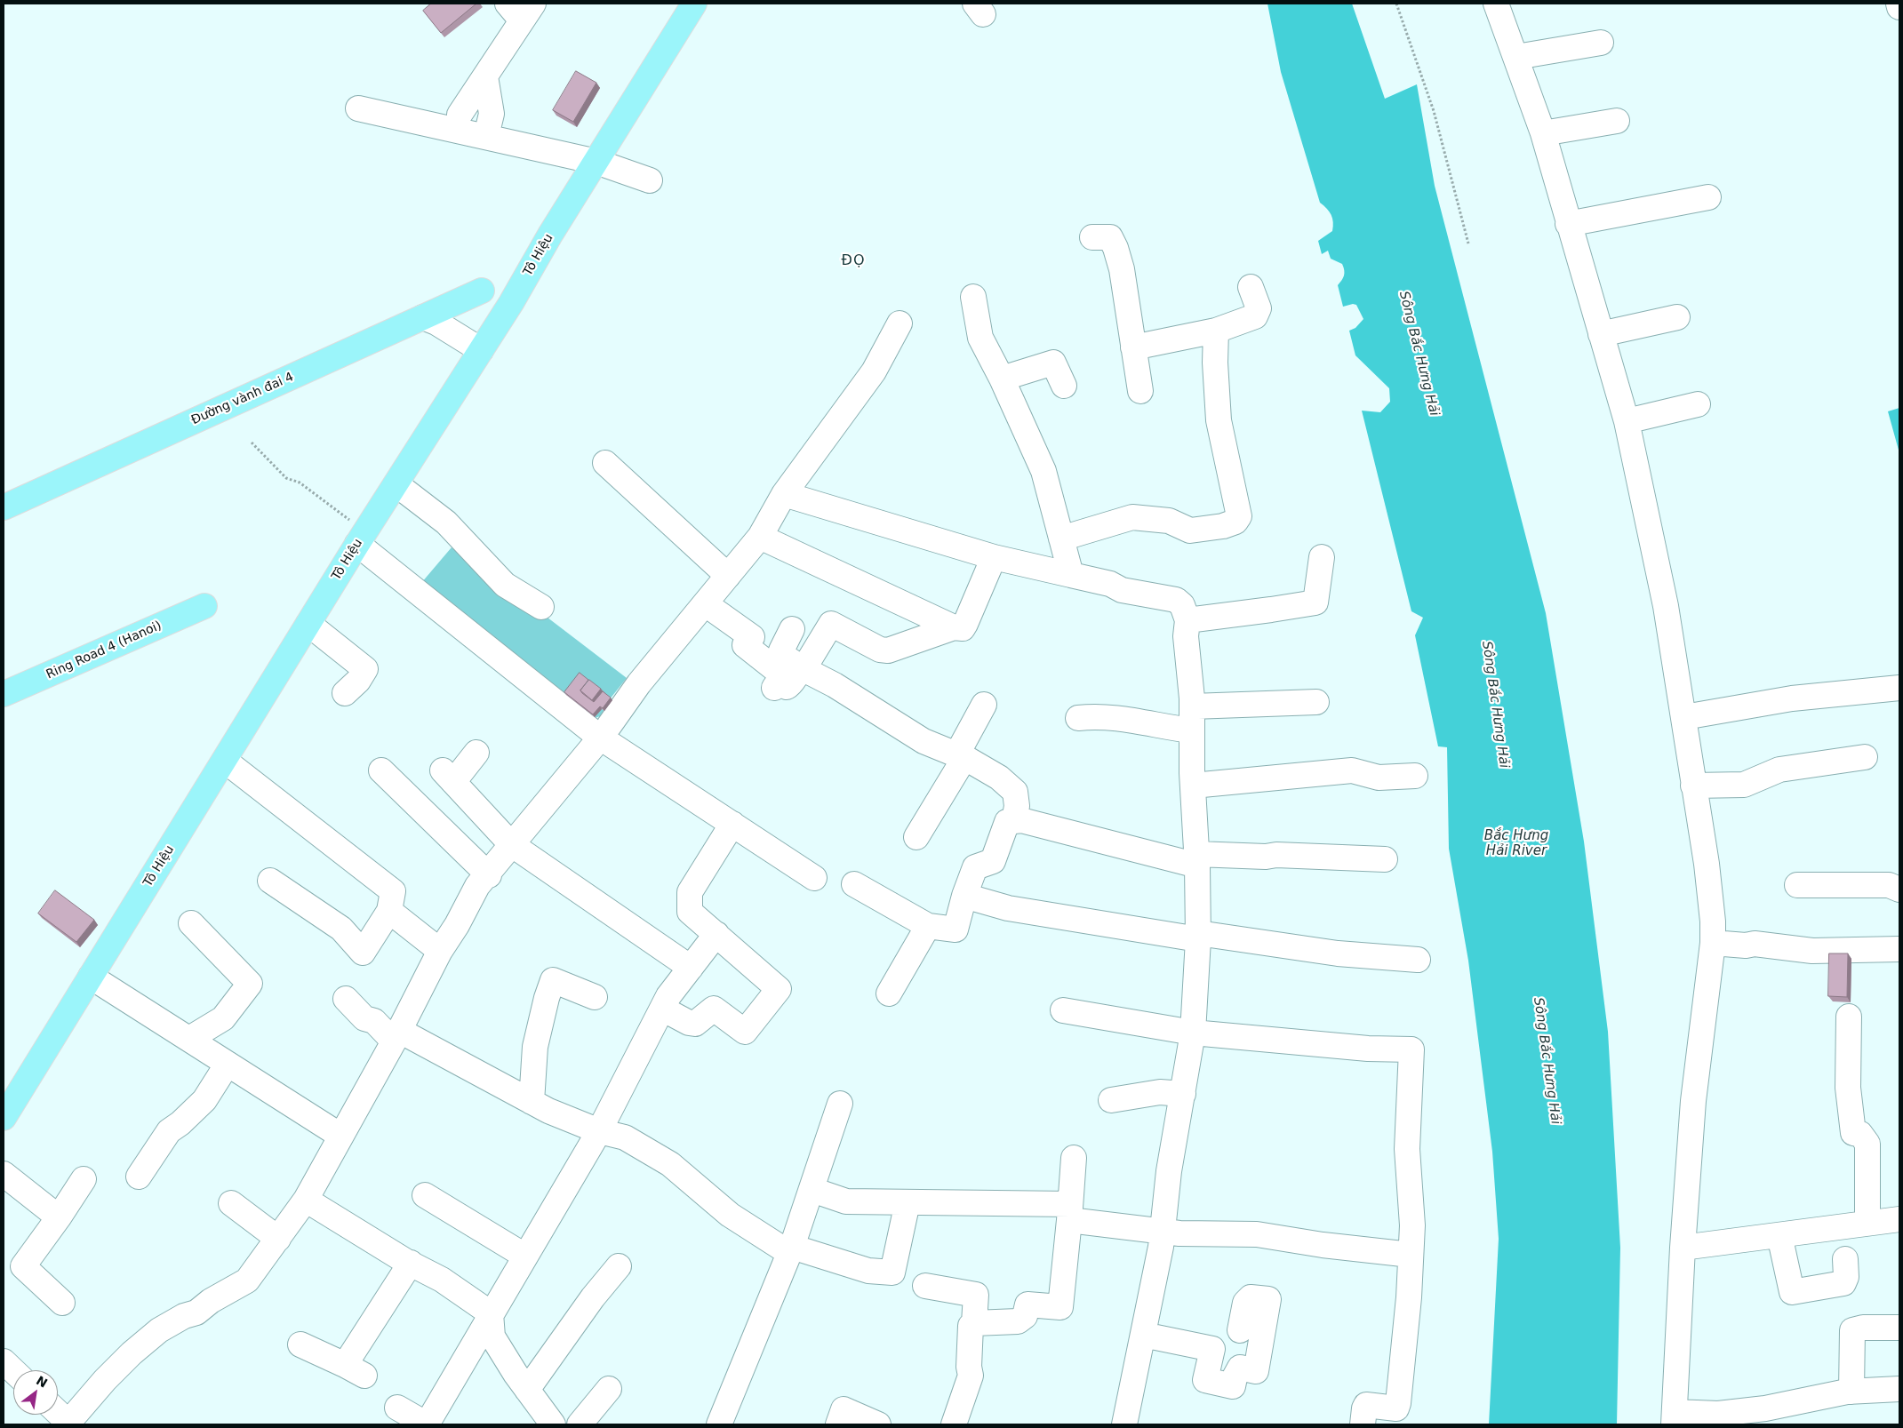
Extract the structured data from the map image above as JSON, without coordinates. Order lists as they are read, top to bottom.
{
  "streets": {
    "main road": ["Tô Hiệu", "Đường vành đai 4", "Ring Road 4 (Hanoi)"]
  },
  "districts": ["ĐỌ"],
  "water": ["Sông Bắc Hưng Hải", "Bắc Hưng Hải River"],
  "north": "top right"
}
